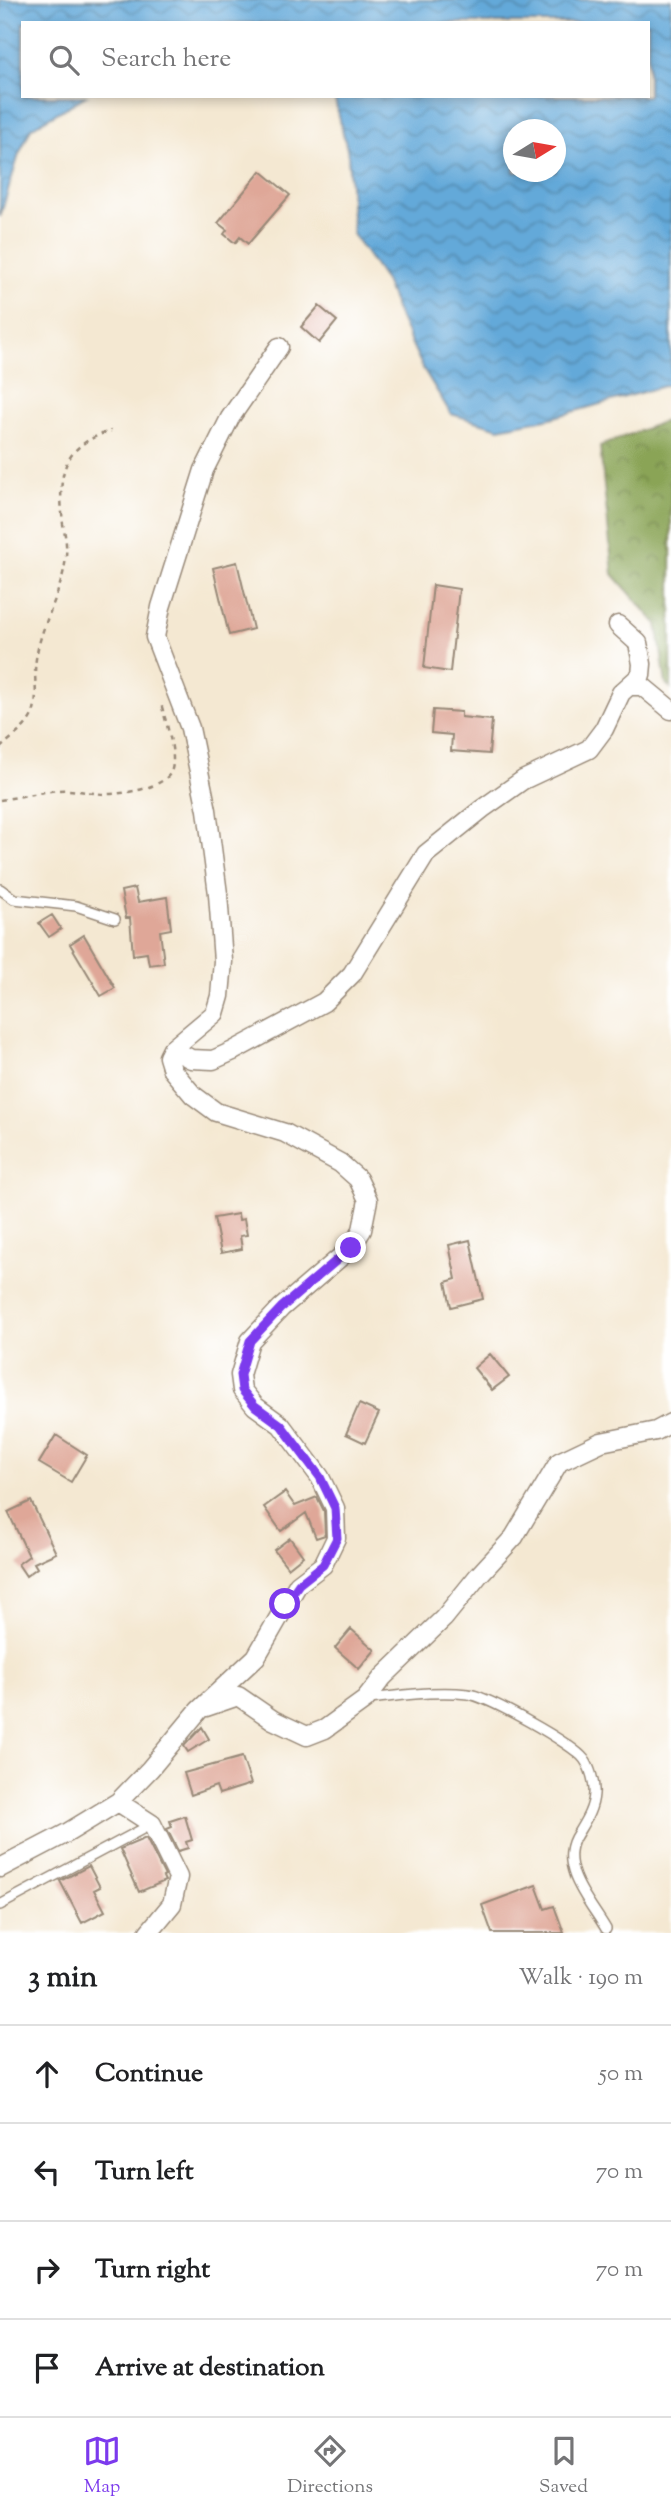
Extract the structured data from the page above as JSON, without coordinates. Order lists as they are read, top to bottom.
{
  "north": "right",
  "page": {
    "search": "Search here",
    "heading": ["3 min", "Walk · 190 m"],
    "list": [
      ["Continue", "50 m"],
      ["Turn left", "70 m"],
      ["Turn right", "70 m"],
      "Arrive at destination"
    ],
    "nav": ["Map", "Directions", "Saved"]
  }
}
